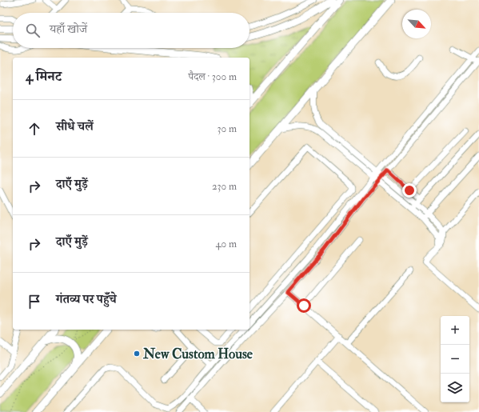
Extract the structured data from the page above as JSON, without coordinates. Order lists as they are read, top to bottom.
{
  "places": ["New Custom House"],
  "north": "bottom right",
  "page": {
    "search": "यहाँ खोजें",
    "heading": ["4 मिनट", "पैदल · 300 m"],
    "list": [
      ["सीधे चलें", "30 m"],
      ["दाएँ मुड़ें", "230 m"],
      ["दाएँ मुड़ें", "40 m"],
      "गंतव्य पर पहुँचे"
    ],
    "map_buttons": ["+", "−"]
  }
}
